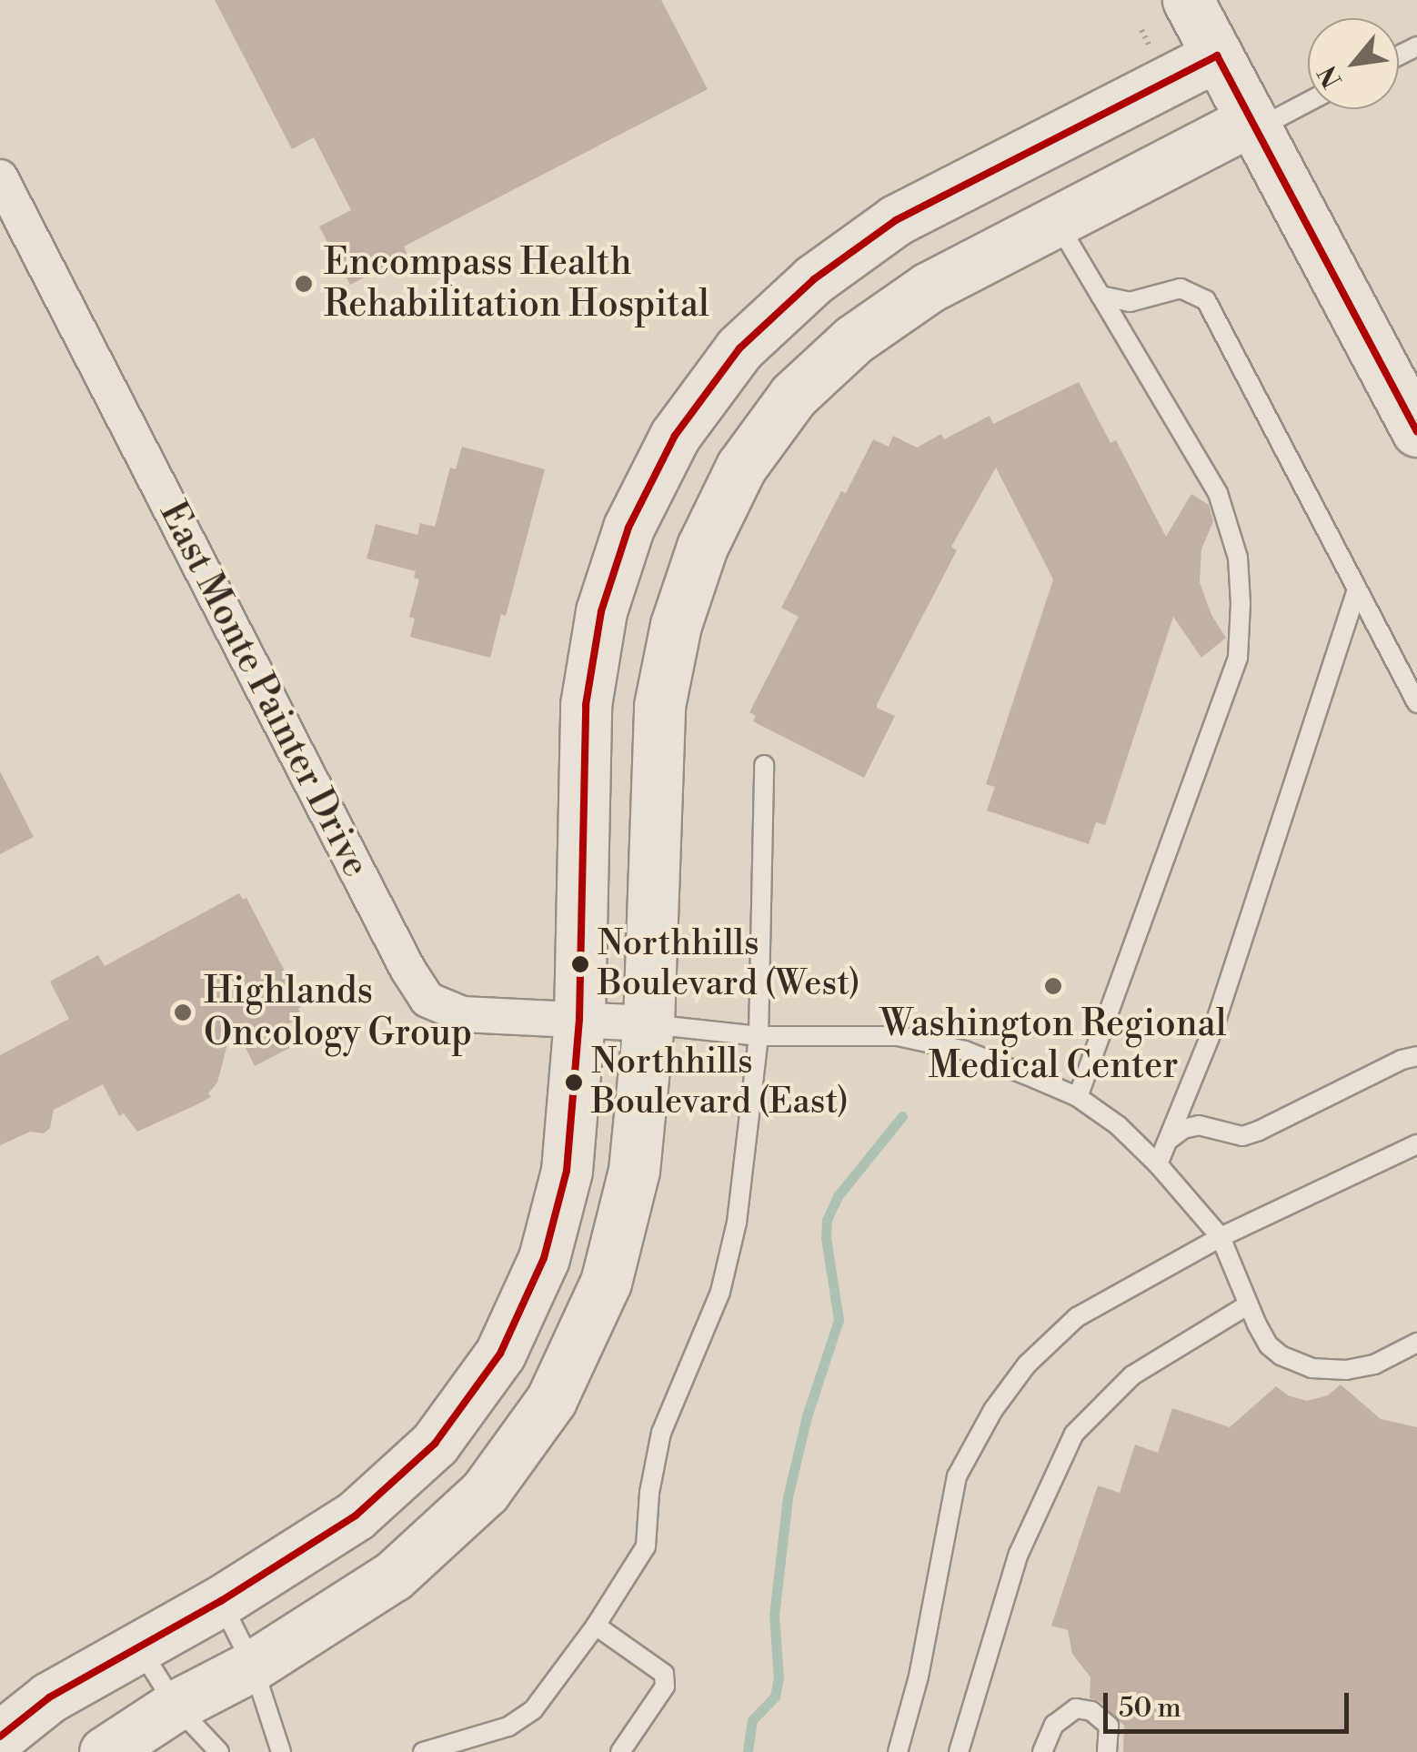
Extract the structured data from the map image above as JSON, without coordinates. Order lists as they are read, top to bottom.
{
  "streets": {
    "street": ["East Monte Painter Drive"]
  },
  "places": [
    "Encompass Health Rehabilitation Hospital",
    "Northhills Boulevard (West)",
    "Washington Regional Medical Center",
    "Highlands Oncology Group",
    "Northhills Boulevard (East)"
  ],
  "scale_bar": "50 m",
  "north": "bottom left"
}
